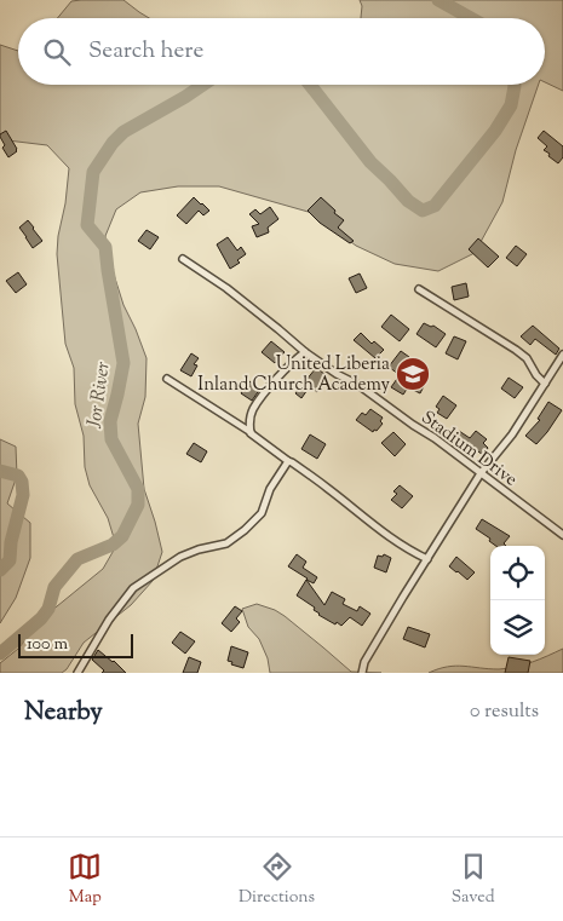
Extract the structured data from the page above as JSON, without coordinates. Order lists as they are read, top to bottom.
{
  "streets": {
    "street": ["Stadium Drive"]
  },
  "water": ["Jor River"],
  "places": {
    "school or university": ["United Liberia Inland Church Academy"]
  },
  "scale_bar": "100 m",
  "page": {
    "search": "Search here",
    "scale": "100 m",
    "heading": ["Nearby", "0 results"],
    "nav": ["Map", "Directions", "Saved"]
  }
}
